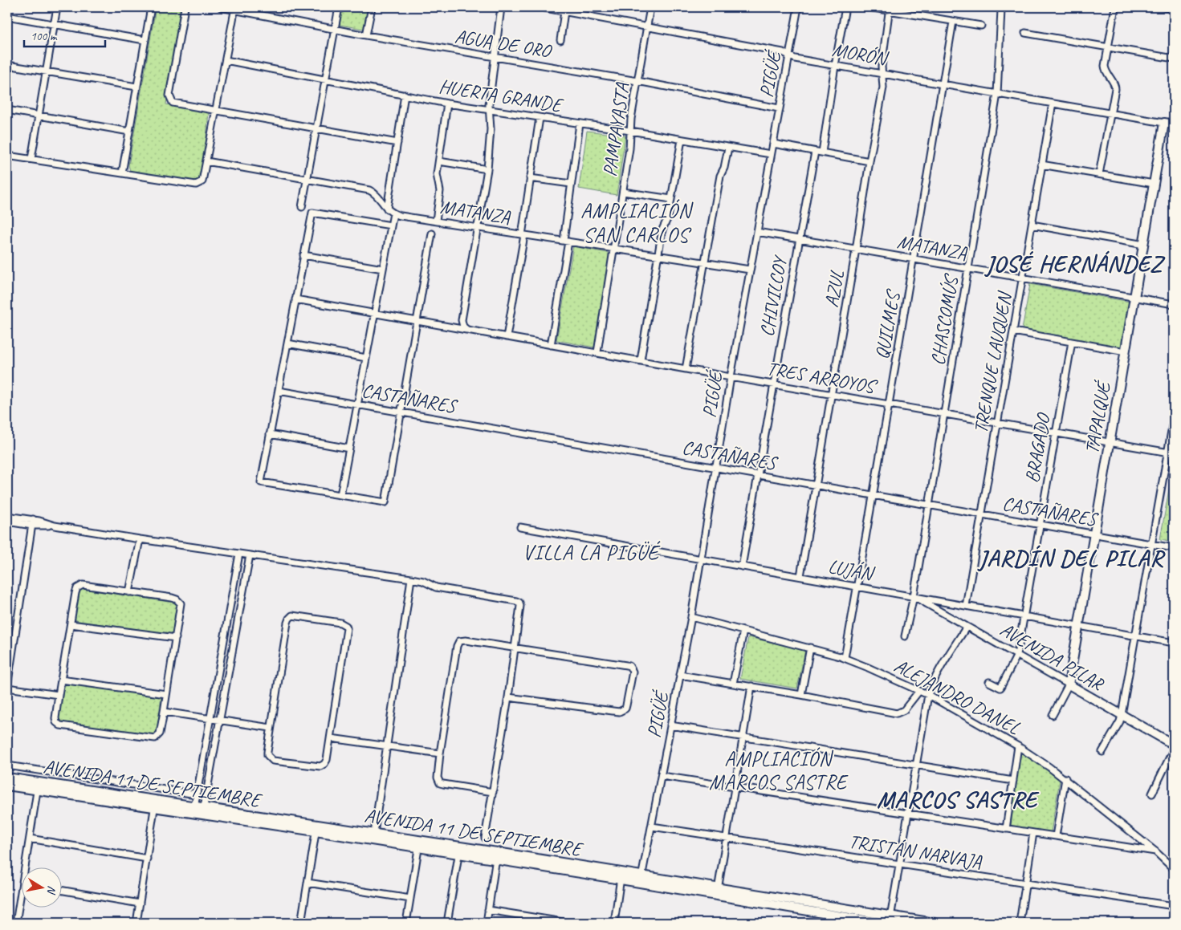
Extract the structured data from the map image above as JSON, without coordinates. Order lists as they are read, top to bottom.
{
  "streets": {
    "main road": [
      "MORÓN",
      "TAPALQUÉ",
      "AVENIDA PILAR",
      "AVENIDA 11 DE SEPTIEMBRE"
    ],
    "street": [
      "AGUA DE ORO",
      "PIGÜÉ",
      "HUERTA GRANDE",
      "PAMPAYASTA",
      "MATANZA",
      "AZUL",
      "CHIVILCOY",
      "CHASCOMÚS",
      "QUILMES",
      "TRENQUE LAUQUEN",
      "TRES ARROYOS",
      "CASTAÑARES",
      "BRAGADO",
      "LUJÁN",
      "ALEJANDRO DANEL",
      "TRISTÁN NARVAJA"
    ]
  },
  "crossings": [
    ["AGUA DE ORO", "PIGÜÉ"],
    ["AGUA DE ORO", "PAMPAYASTA"],
    ["MORÓN", "PIGÜÉ"],
    ["MORÓN", "PAMPAYASTA"],
    ["MORÓN", "AZUL"],
    ["MORÓN", "CHASCOMÚS"],
    ["MORÓN", "QUILMES"],
    ["MORÓN", "TRENQUE LAUQUEN"],
    ["MORÓN", "TAPALQUÉ"],
    ["PIGÜÉ", "HUERTA GRANDE"],
    ["PIGÜÉ", "MATANZA"],
    ["PIGÜÉ", "TRES ARROYOS"],
    ["PIGÜÉ", "CASTAÑARES"],
    ["PIGÜÉ", "LUJÁN"],
    ["PIGÜÉ", "ALEJANDRO DANEL"],
    ["PIGÜÉ", "AVENIDA 11 DE SEPTIEMBRE"],
    ["PIGÜÉ", "TRISTÁN NARVAJA"],
    ["HUERTA GRANDE", "PAMPAYASTA"],
    ["PAMPAYASTA", "MATANZA"],
    ["PAMPAYASTA", "TRES ARROYOS"],
    ["MATANZA", "AZUL"],
    ["MATANZA", "CHIVILCOY"],
    ["MATANZA", "CHASCOMÚS"],
    ["MATANZA", "QUILMES"],
    ["MATANZA", "TRENQUE LAUQUEN"],
    ["MATANZA", "TAPALQUÉ"],
    ["AZUL", "TRES ARROYOS"],
    ["AZUL", "CASTAÑARES"],
    ["AZUL", "LUJÁN"],
    ["CHIVILCOY", "TRES ARROYOS"],
    ["CHIVILCOY", "CASTAÑARES"],
    ["CHIVILCOY", "LUJÁN"],
    ["CHASCOMÚS", "TRES ARROYOS"],
    ["CHASCOMÚS", "CASTAÑARES"],
    ["CHASCOMÚS", "LUJÁN"],
    ["CHASCOMÚS", "AVENIDA PILAR"],
    ["QUILMES", "TRES ARROYOS"],
    ["QUILMES", "CASTAÑARES"],
    ["QUILMES", "LUJÁN"],
    ["QUILMES", "ALEJANDRO DANEL"],
    ["TRENQUE LAUQUEN", "TRES ARROYOS"],
    ["TRENQUE LAUQUEN", "CASTAÑARES"],
    ["TRENQUE LAUQUEN", "LUJÁN"],
    ["TRES ARROYOS", "TAPALQUÉ"],
    ["TRES ARROYOS", "BRAGADO"],
    ["CASTAÑARES", "TAPALQUÉ"],
    ["CASTAÑARES", "BRAGADO"],
    ["TAPALQUÉ", "LUJÁN"],
    ["TAPALQUÉ", "AVENIDA PILAR"],
    ["BRAGADO", "LUJÁN"],
    ["BRAGADO", "AVENIDA PILAR"],
    ["LUJÁN", "AVENIDA PILAR"]
  ],
  "districts": [
    "AMPLIACIÓN SAN CARLOS",
    "JOSÉ HERNÁNDEZ",
    "VILLA LA PIGÜÉ",
    "JARDÍN DEL PILAR",
    "AMPLIACIÓN MARCOS SASTRE",
    "MARCOS SASTRE"
  ],
  "scale_bar": "100 m",
  "north": "right"
}
